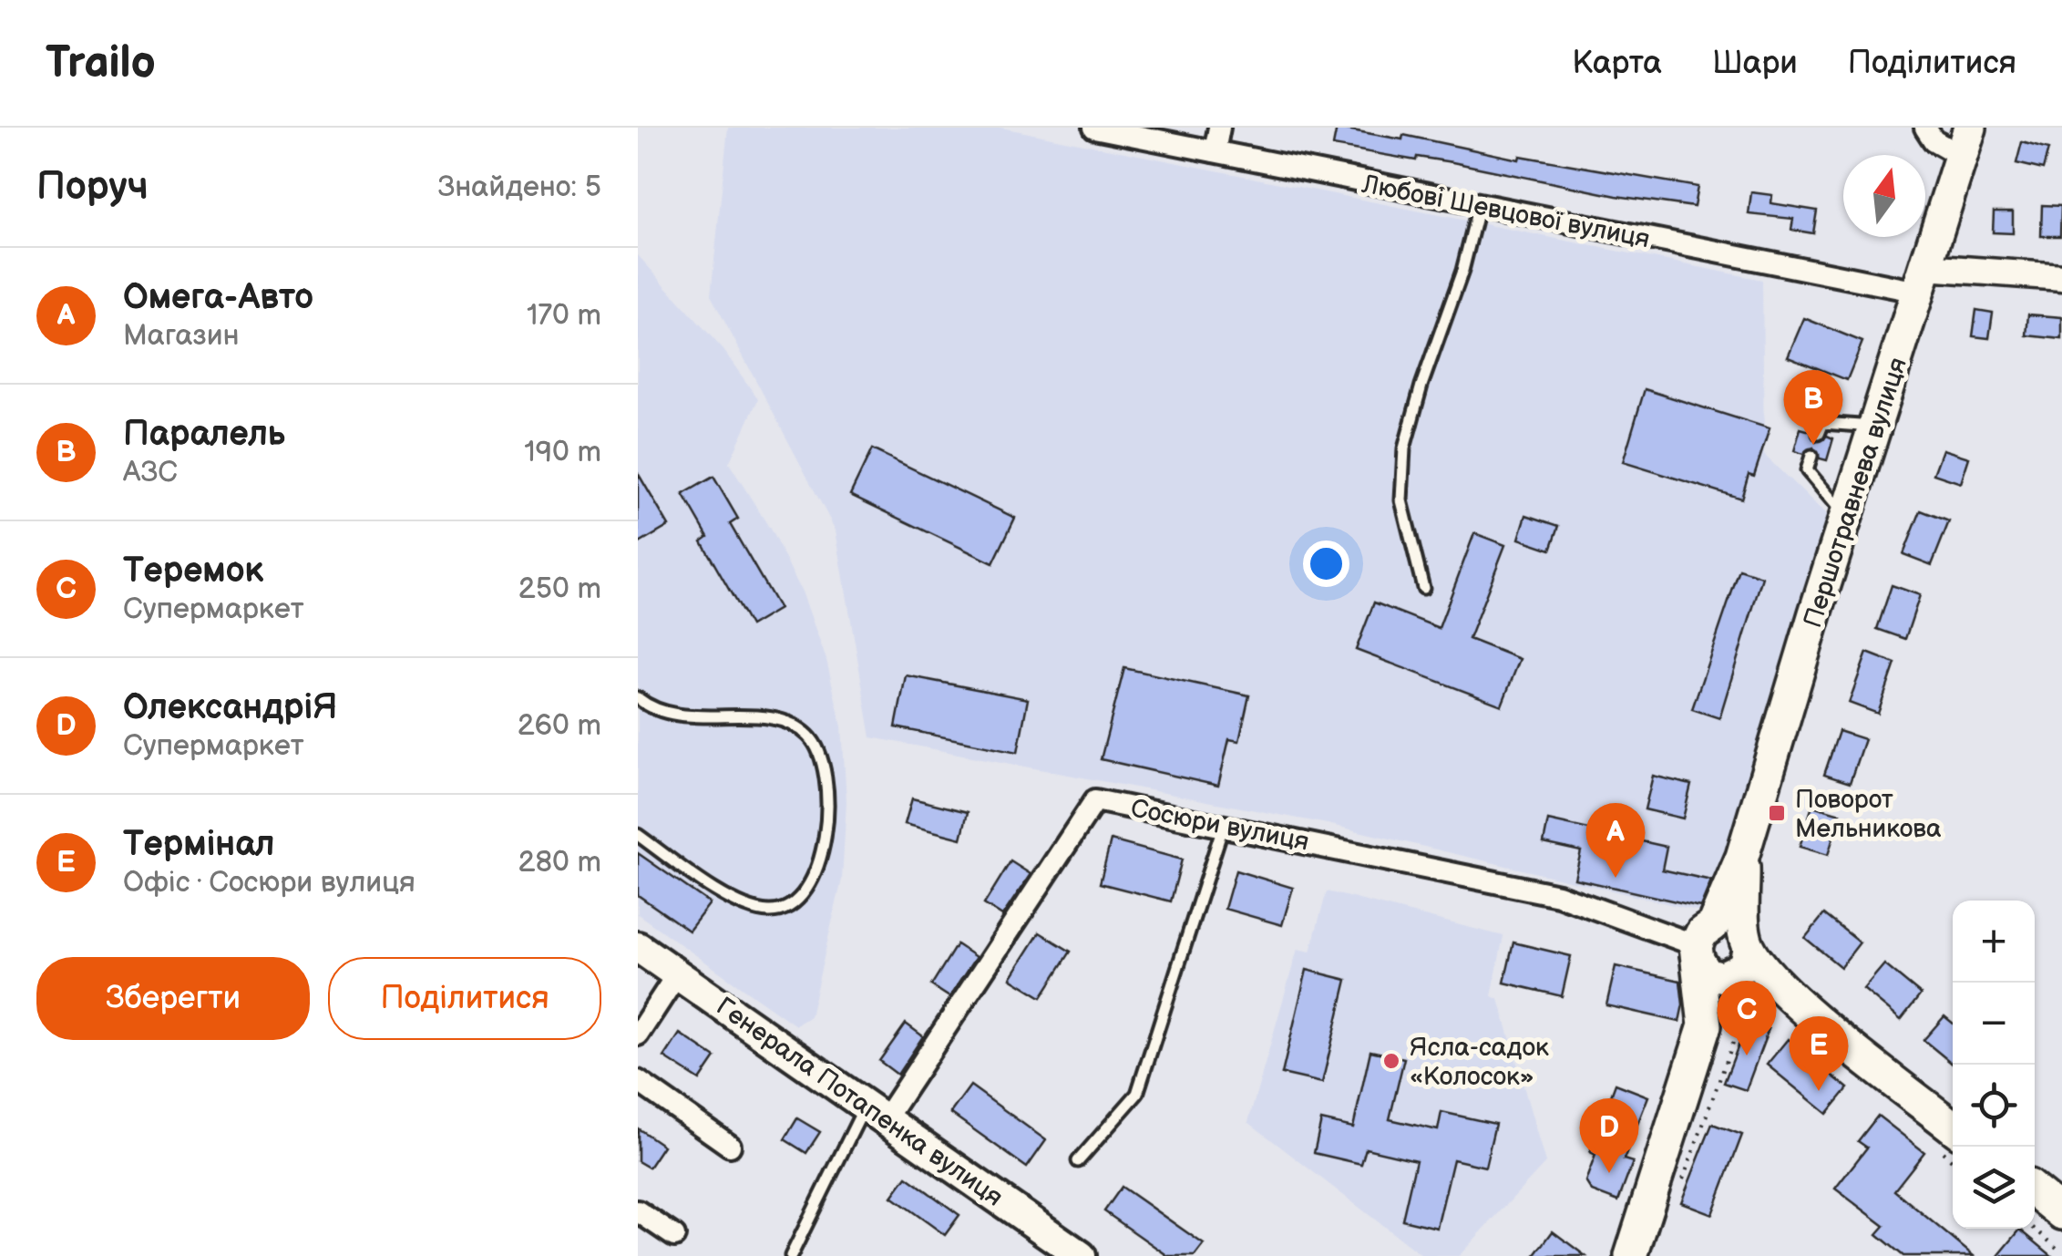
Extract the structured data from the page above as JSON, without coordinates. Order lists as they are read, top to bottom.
{
  "streets": {
    "main road": ["Першотравнева вулиця", "Генерала Потапенка вулиця"],
    "street": ["Любові Шевцової вулиця", "Сосюри вулиця"]
  },
  "crossings": [
    ["Любові Шевцової вулиця", "Першотравнева вулиця"],
    ["Першотравнева вулиця", "Сосюри вулиця"],
    ["Сосюри вулиця", "Генерала Потапенка вулиця"]
  ],
  "places": {
    "transit": ["Поворот Мельникова"],
    "other": ["Ясла-садок «Колосок»"]
  },
  "north": "top",
  "page": {
    "header": "Trailo",
    "nav": ["Карта", "Шари", "Поділитися"],
    "heading": ["Поруч", "Знайдено: 5"],
    "list": [
      {
        "mark": "A",
        "name": "Омега-Авто",
        "note": "Магазин",
        "value": "170 m"
      },
      {
        "mark": "B",
        "name": "Паралель",
        "note": "АЗС",
        "value": "190 m"
      },
      {
        "mark": "C",
        "name": "Теремок",
        "note": "Супермаркет",
        "value": "250 m"
      },
      {
        "mark": "D",
        "name": "ОлександріЯ",
        "note": "Супермаркет",
        "value": "260 m"
      },
      {
        "mark": "E",
        "name": "Термінал",
        "note": "Офіс · Сосюри вулиця",
        "value": "280 m"
      }
    ],
    "pins": [
      "B",
      "A",
      "C",
      "E",
      "D"
    ],
    "map_buttons": ["+", "−"],
    "buttons": ["Зберегти", "Поділитися"]
  }
}
